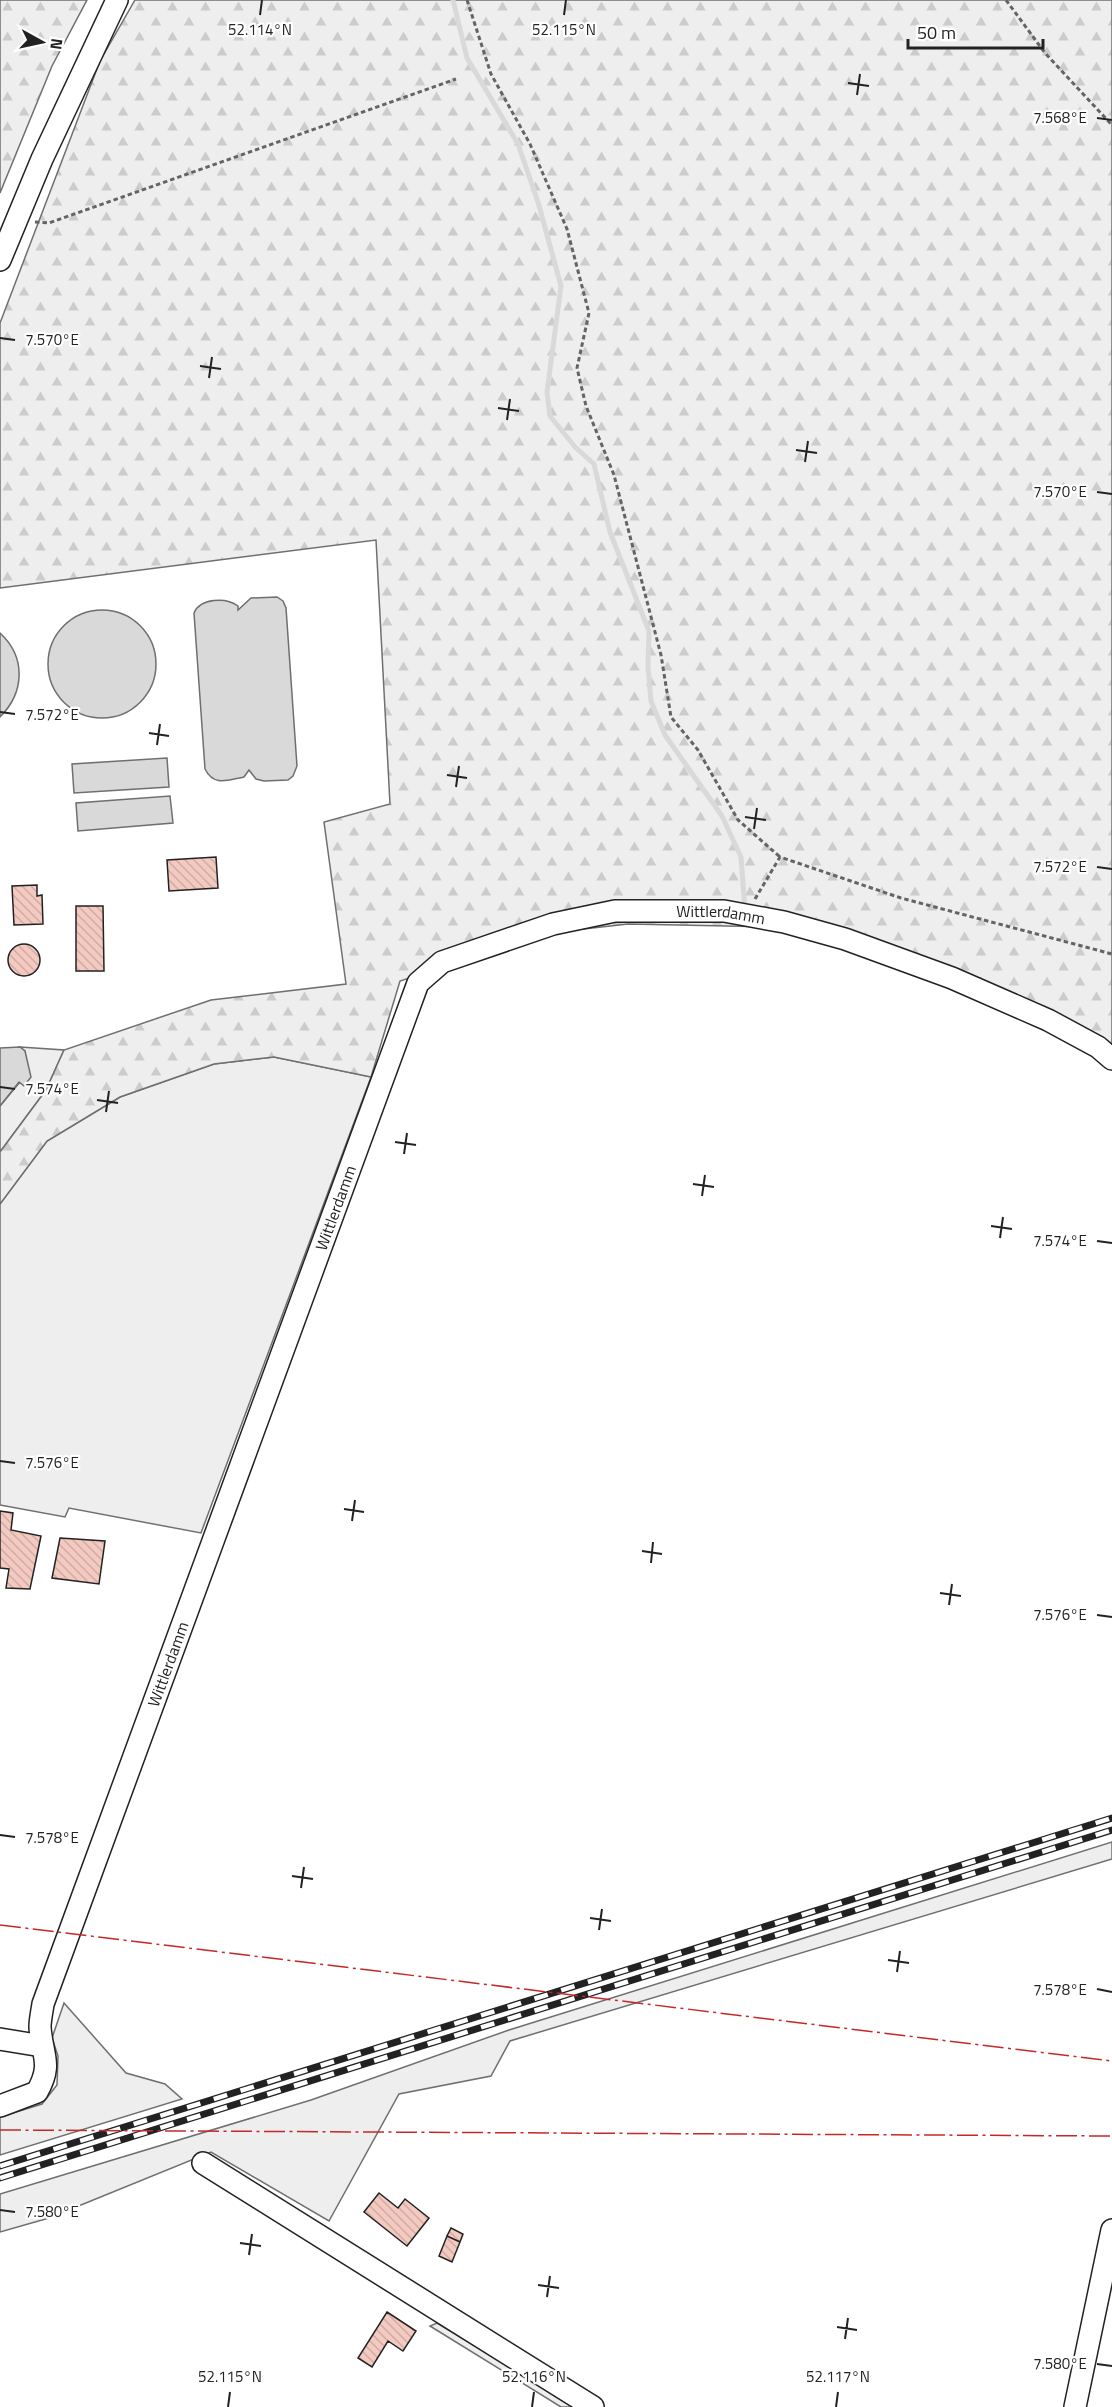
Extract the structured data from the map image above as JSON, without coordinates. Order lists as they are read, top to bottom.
{
  "streets": {
    "street": ["Wittlerdamm"]
  },
  "scale_bar": "50 m",
  "north": "right",
  "coordinates": [
    "52.114°N",
    "52.115°N",
    "7.568°E",
    "7.570°E",
    "7.572°E",
    "7.574°E",
    "7.576°E",
    "7.578°E",
    "7.580°E",
    "52.116°N",
    "52.117°N"
  ]
}
